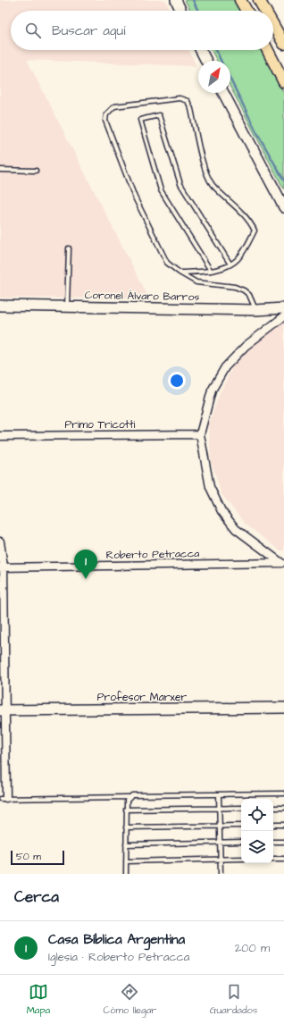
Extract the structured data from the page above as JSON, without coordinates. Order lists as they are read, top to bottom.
{
  "streets": {
    "street": [
      "Coronel Álvaro Barros",
      "Primo Tricotti",
      "Roberto Petracca",
      "Profesor Marxer"
    ]
  },
  "scale_bar": "50 m",
  "north": "top right",
  "page": {
    "search": "Buscar aquí",
    "pins": "1",
    "scale": "50 m",
    "heading": "Cerca",
    "list": [
      {
        "mark": "1",
        "name": "Casa Bíblica Argentina",
        "note": "Iglesia · Roberto Petracca",
        "value": "200 m"
      }
    ],
    "nav": ["Mapa", "Cómo llegar", "Guardados"]
  }
}
